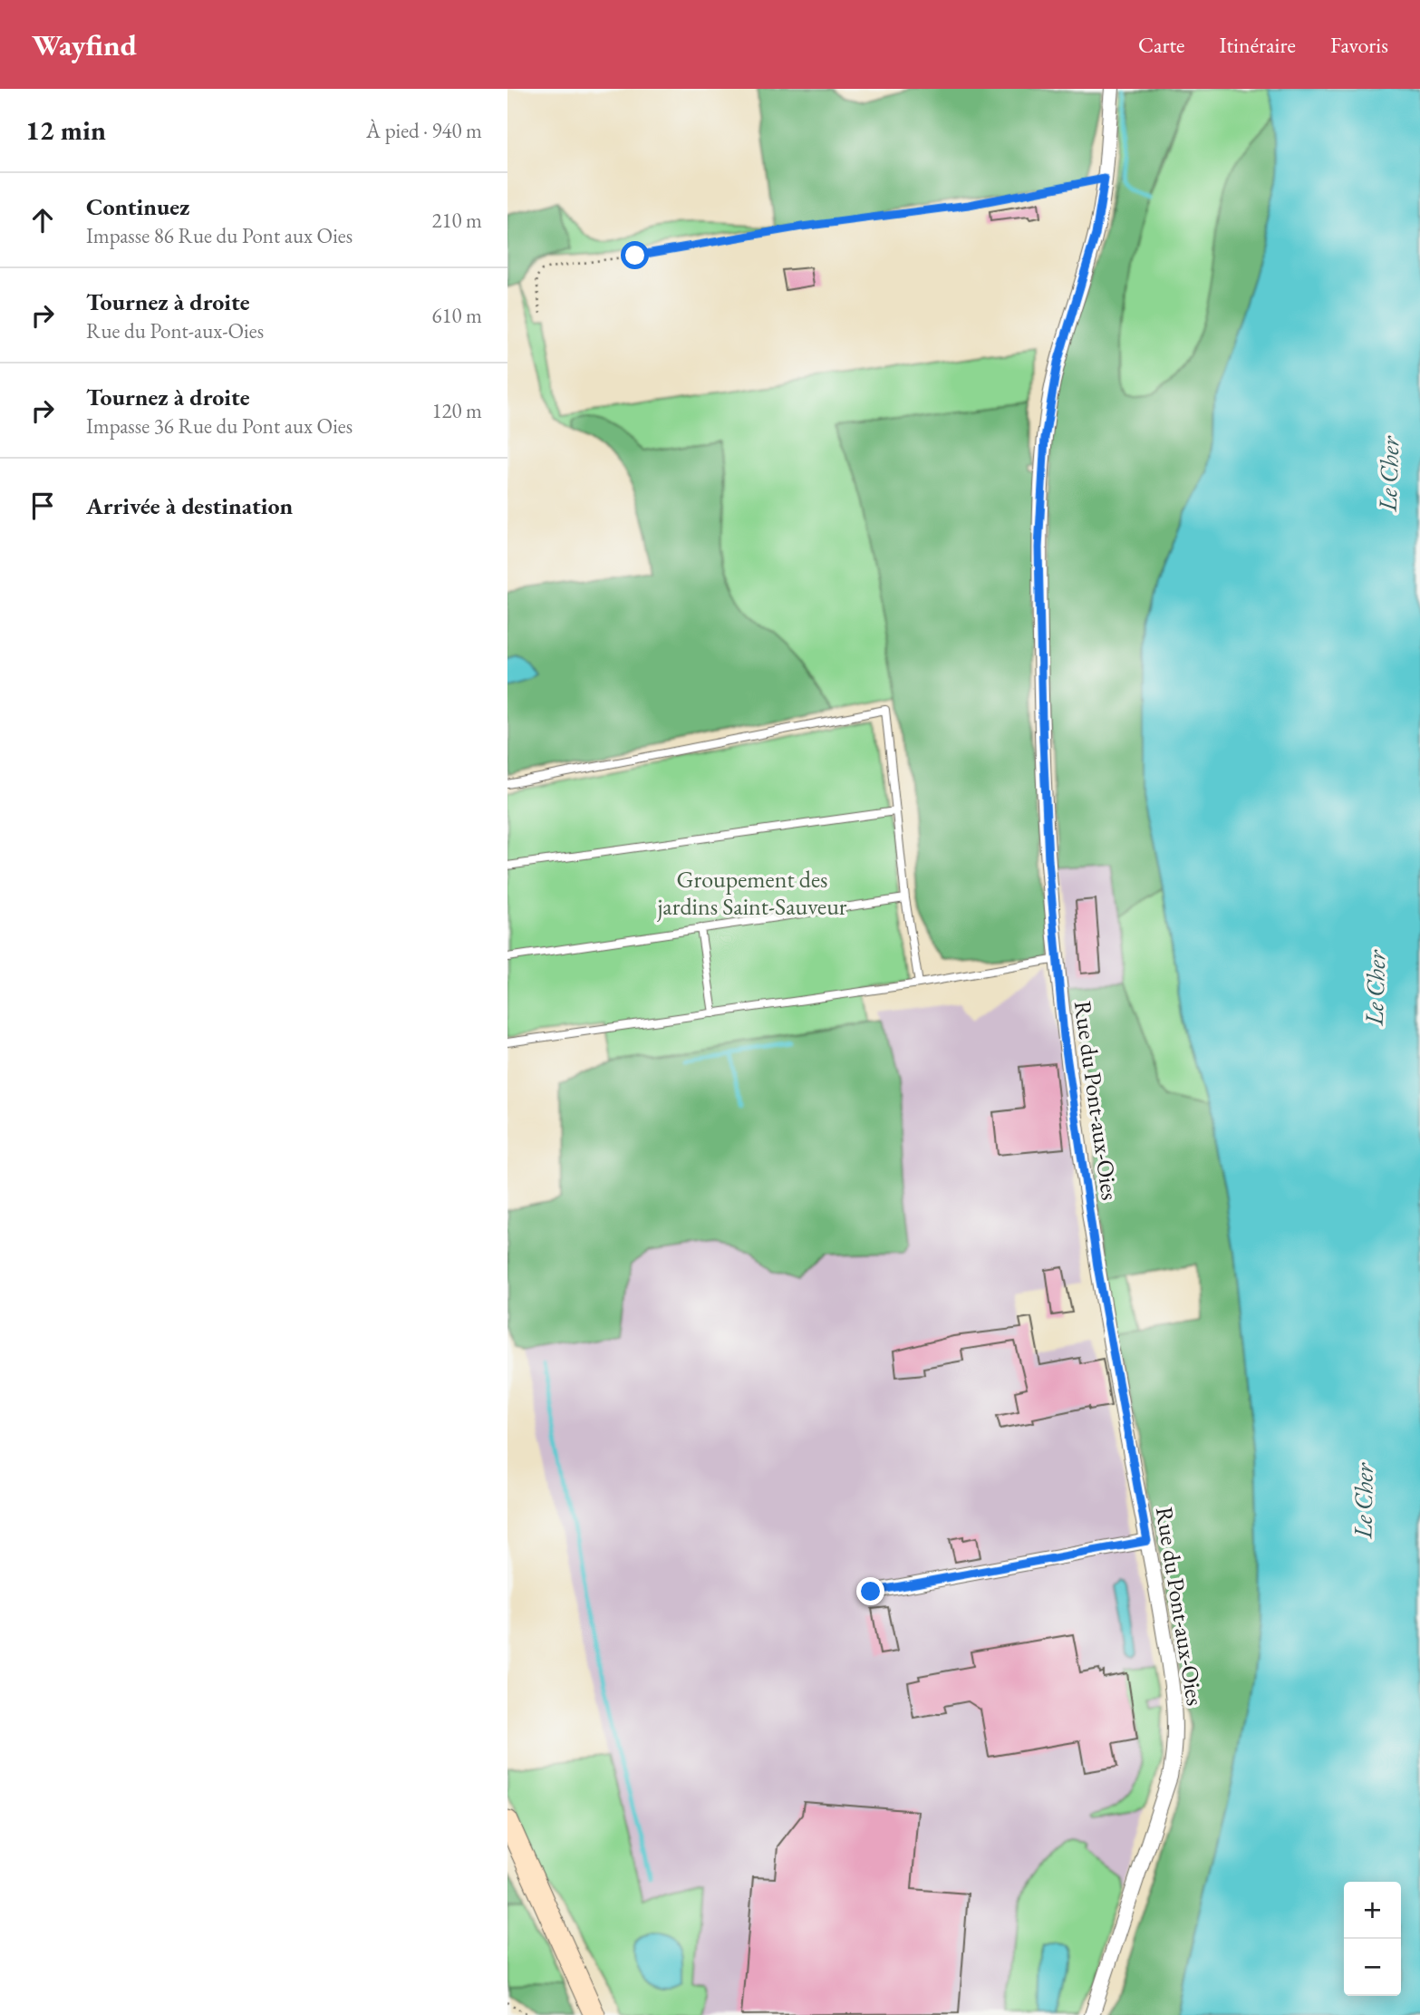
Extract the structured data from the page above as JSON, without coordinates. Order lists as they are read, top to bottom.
{
  "streets": {
    "street": ["Rue du Pont-aux-Oies"]
  },
  "water": ["Le Cher"],
  "parks": ["Groupement des jardins Saint-Sauveur"],
  "page": {
    "header": "Wayfind",
    "nav": ["Carte", "Itinéraire", "Favoris"],
    "heading": ["12 min", "À pied · 940 m"],
    "list": [
      ["Continuez", "Impasse 86 Rue du Pont aux Oies", "210 m"],
      ["Tournez à droite", "Rue du Pont-aux-Oies", "610 m"],
      ["Tournez à droite", "Impasse 36 Rue du Pont aux Oies", "120 m"],
      "Arrivée à destination"
    ],
    "map_buttons": ["+", "−"]
  }
}
